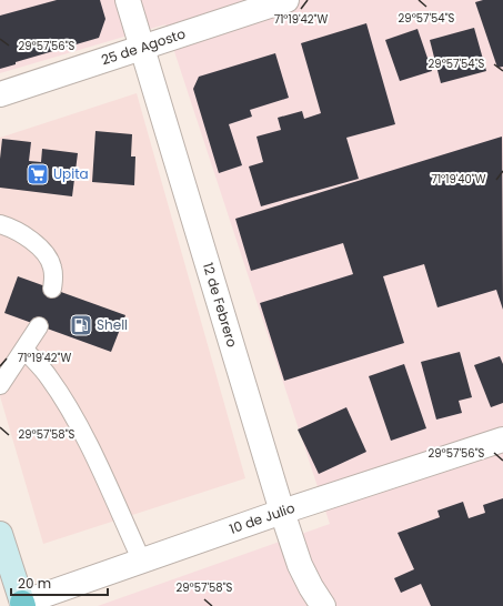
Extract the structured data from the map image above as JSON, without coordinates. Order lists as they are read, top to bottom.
{
  "streets": {
    "street": ["25 de Agosto", "12 de Febrero", "10 de Julio"]
  },
  "crossings": [
    ["25 de Agosto", "12 de Febrero"],
    ["12 de Febrero", "10 de Julio"]
  ],
  "places": {
    "supermarket": ["Upita"],
    "fuel station": ["Shell"]
  },
  "scale_bar": "20 m",
  "coordinates": [
    "29°57'54\"S",
    "71°19'42\"W",
    "29°57'56\"S",
    "71°19'40\"W",
    "29°57'58\"S"
  ]
}
